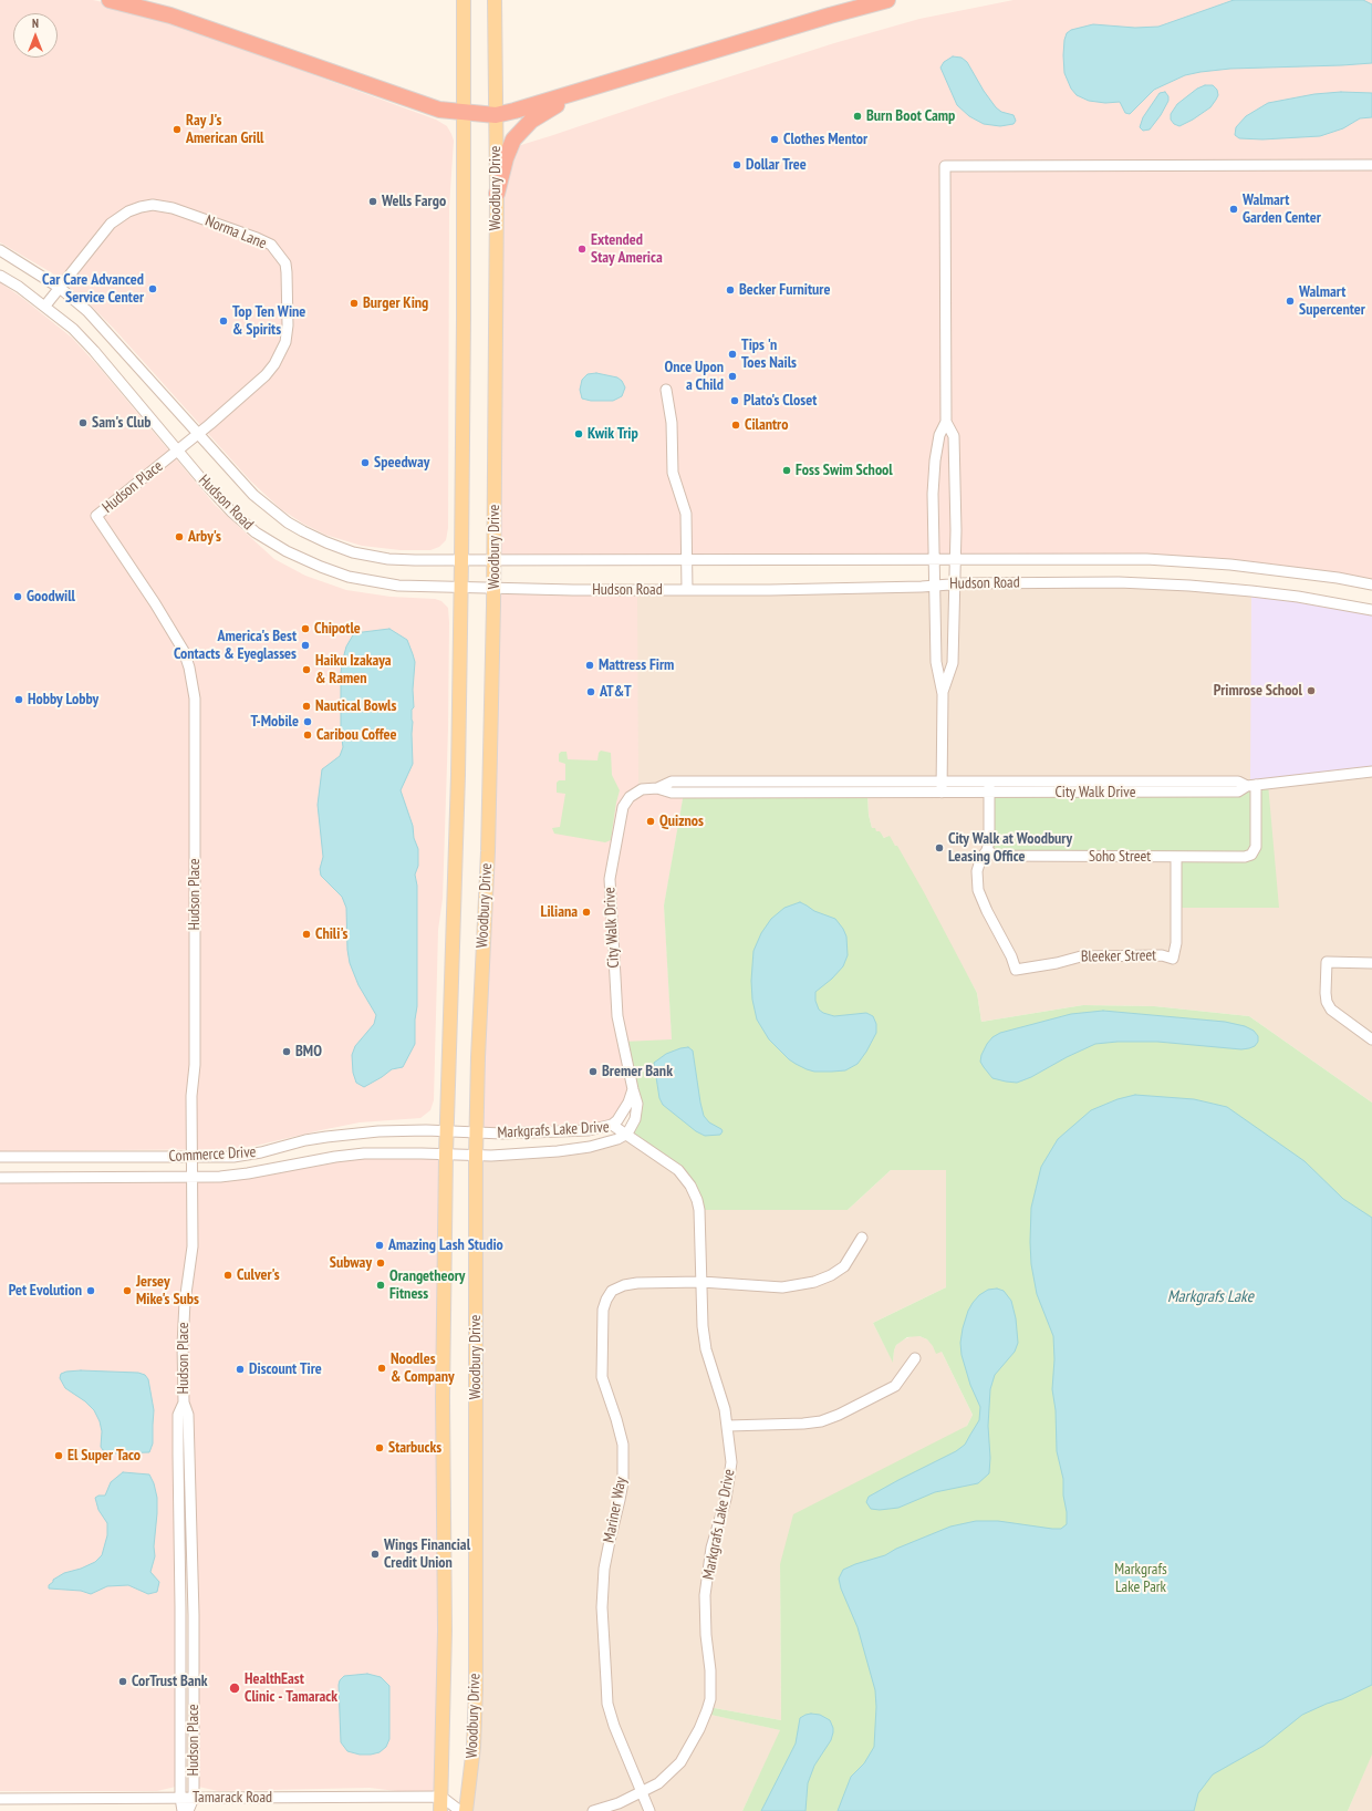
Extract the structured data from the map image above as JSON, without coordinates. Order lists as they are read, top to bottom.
{
  "streets": {
    "main road": ["Woodbury Drive"],
    "street": [
      "Norma Lane",
      "Hudson Place",
      "Hudson Road",
      "City Walk Drive",
      "Soho Street",
      "Bleeker Street",
      "Markgrafs Lake Drive",
      "Commerce Drive",
      "Mariner Way",
      "Tamarack Road"
    ]
  },
  "crossings": [
    ["Woodbury Drive", "Hudson Road"],
    ["Woodbury Drive", "Markgrafs Lake Drive"],
    ["Woodbury Drive", "Commerce Drive"],
    ["Woodbury Drive", "Tamarack Road"],
    ["Norma Lane", "Hudson Place"],
    ["Norma Lane", "Hudson Road"],
    ["Hudson Place", "Hudson Road"],
    ["Hudson Place", "Commerce Drive"],
    ["Hudson Place", "Tamarack Road"],
    ["City Walk Drive", "Soho Street"],
    ["City Walk Drive", "Markgrafs Lake Drive"],
    ["Soho Street", "Bleeker Street"],
    ["Markgrafs Lake Drive", "Commerce Drive"],
    ["Markgrafs Lake Drive", "Mariner Way"]
  ],
  "water": ["Markgrafs Lake"],
  "parks": ["Markgrafs Lake Park"],
  "places": [
    "Burn Boot Camp",
    "Ray J's American Grill",
    "Clothes Mentor",
    "Dollar Tree",
    "Wells Fargo",
    "Walmart Garden Center",
    "Extended Stay America",
    "Car Care Advanced Service Center",
    "Becker Furniture",
    "Walmart Supercenter",
    "Burger King",
    "Top Ten Wine & Spirits",
    "Tips 'n Toes Nails",
    "Once Upon a Child",
    "Plato's Closet",
    "Sam's Club",
    "Cilantro",
    "Kwik Trip",
    "Speedway",
    "Foss Swim School",
    "Arby's",
    "Goodwill",
    "Chipotle",
    "America's Best Contacts & Eyeglasses",
    "Mattress Firm",
    "Haiku Izakaya & Ramen",
    "Primrose School",
    "AT&T",
    "Hobby Lobby",
    "Nautical Bowls",
    "T-Mobile",
    "Caribou Coffee",
    "Quiznos",
    "City Walk at Woodbury Leasing Office",
    "Liliana",
    "Chili's",
    "BMO",
    "Bremer Bank",
    "Amazing Lash Studio",
    "Subway",
    "Culver's",
    "Orangetheory Fitness",
    "Pet Evolution",
    "Jersey Mike's Subs",
    "Noodles & Company",
    "Discount Tire",
    "Starbucks",
    "El Super Taco",
    "Wings Financial Credit Union",
    "CorTrust Bank",
    "HealthEast Clinic - Tamarack"
  ],
  "north": "top"
}
